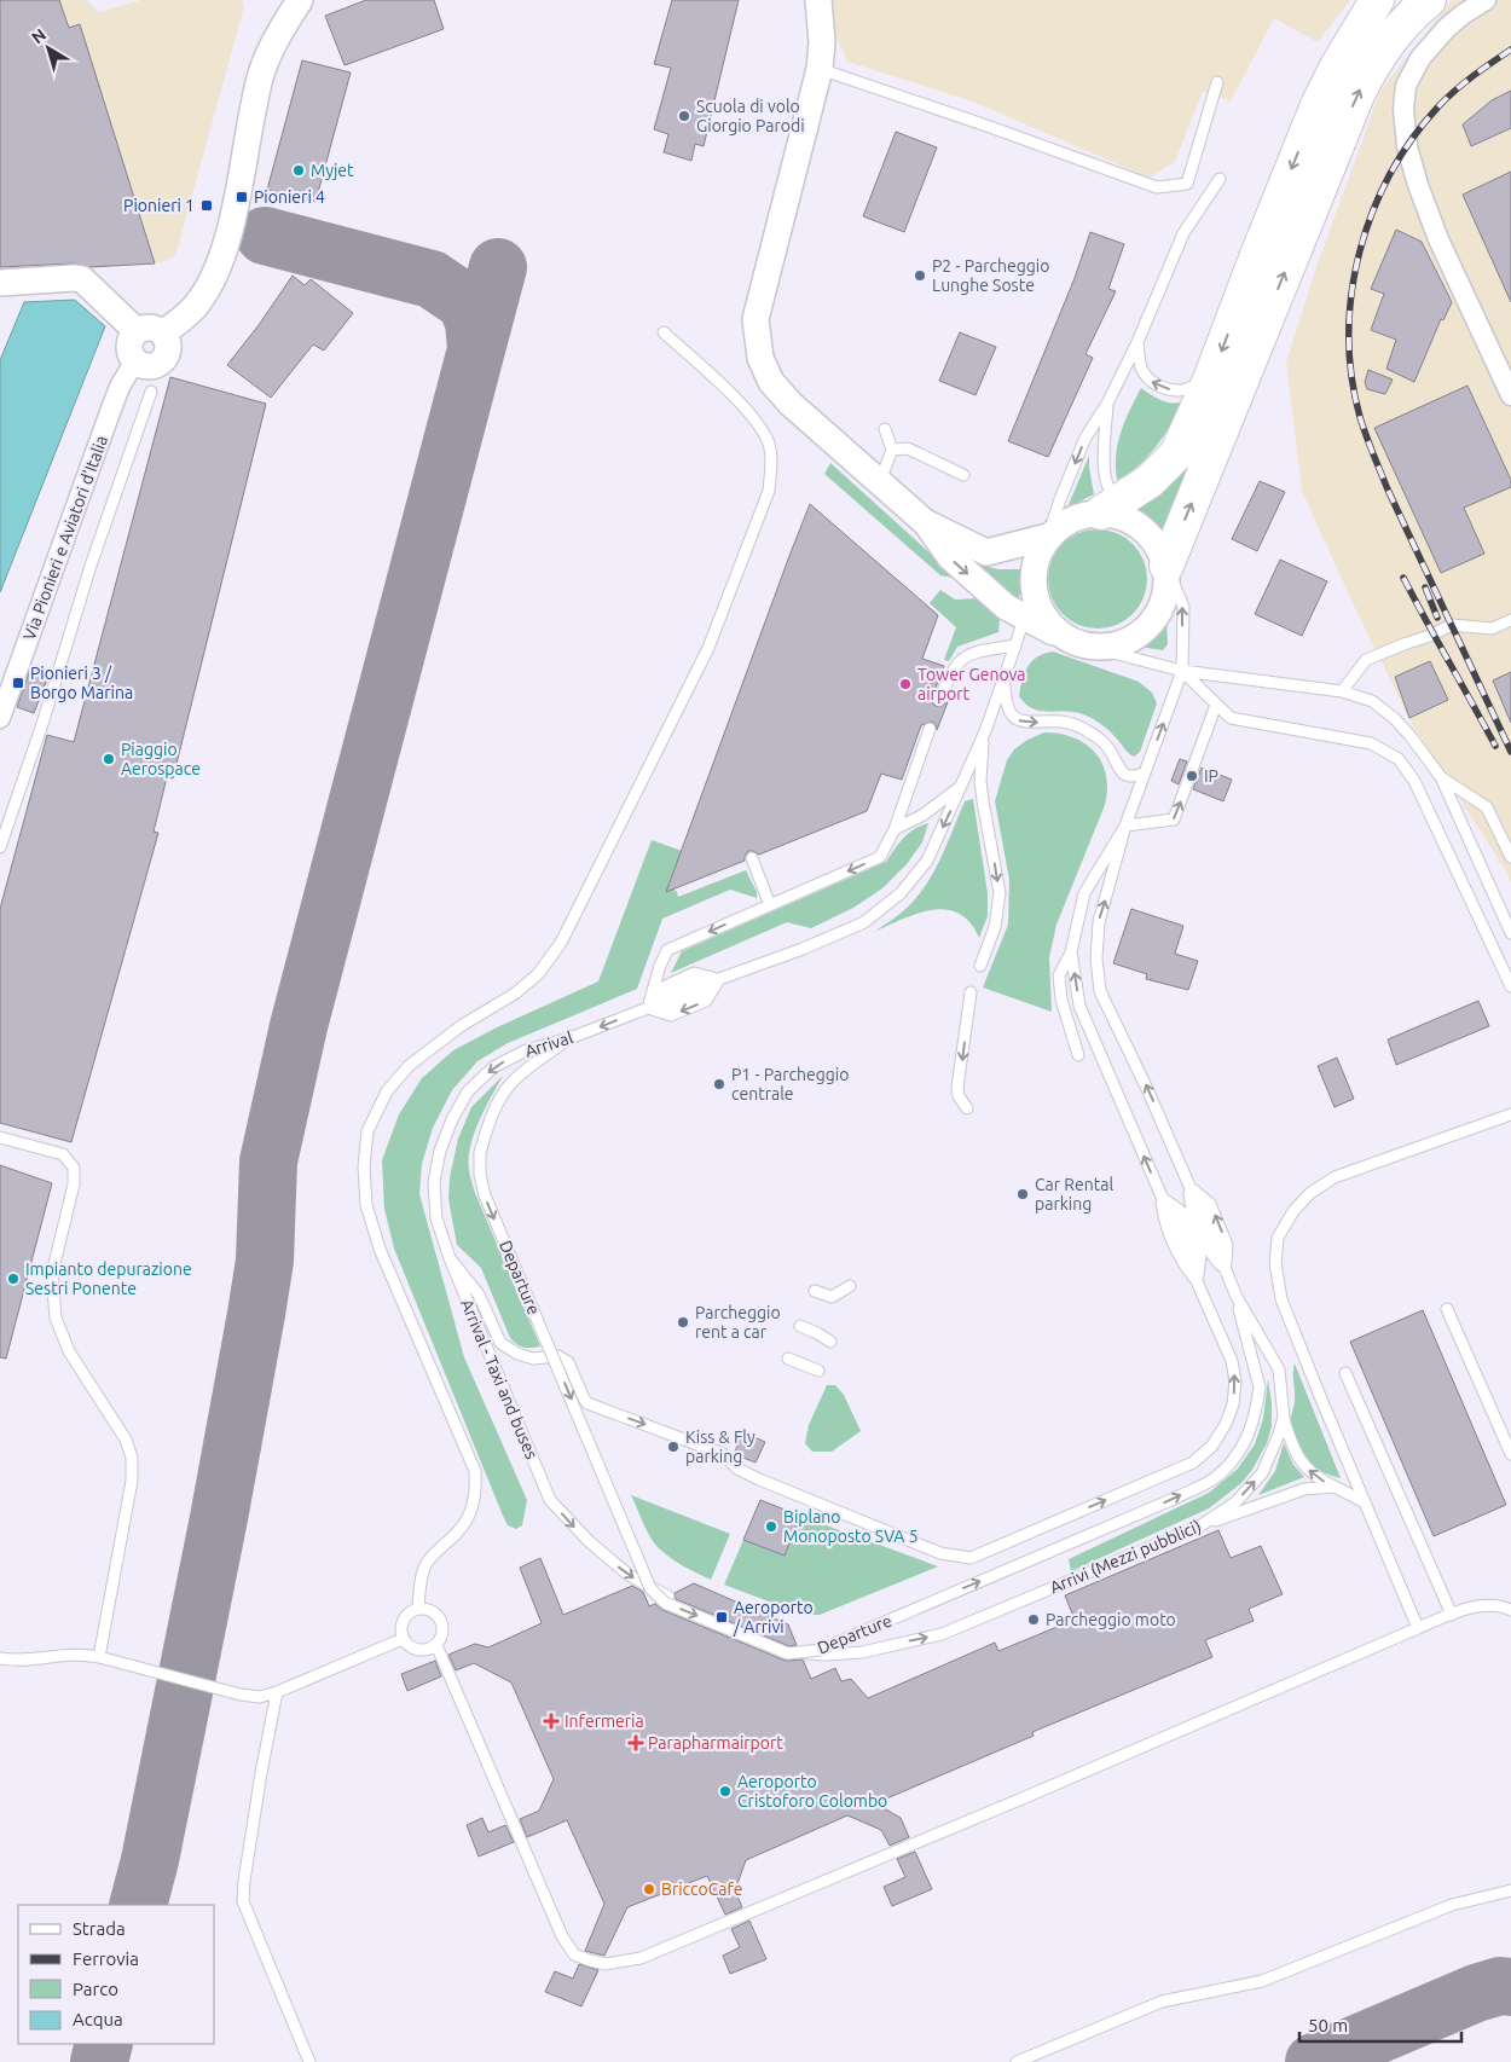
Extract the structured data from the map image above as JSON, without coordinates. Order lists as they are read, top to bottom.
{
  "streets": {
    "street": ["Via Pionieri e Aviatori d'Italia"],
    "lane": [
      "Arrival",
      "Departure",
      "Arrival - Taxi and buses",
      "Arrivi (Mezzi pubblici)"
    ]
  },
  "crossings": [
    ["Arrival", "Departure"],
    ["Arrival", "Arrival - Taxi and buses"],
    ["Departure", "Arrivi (Mezzi pubblici)"]
  ],
  "one_way": ["Arrival", "Arrival - Taxi and buses", "Arrivi (Mezzi pubblici)"],
  "places": {
    "other": [
      "Scuola di volo Giorgio Parodi",
      "Myjet",
      "P2 - Parcheggio Lunghe Soste",
      "Tower Genova airport",
      "Piaggio Aerospace",
      "IP",
      "P1 - Parcheggio centrale",
      "Car Rental parking",
      "Impianto depurazione Sestri Ponente",
      "Parcheggio rent a car",
      "Kiss & Fly parking",
      "Biplano Monoposto SVA 5",
      "Parcheggio moto",
      "Aeroporto Cristoforo Colombo",
      "BriccoCafe"
    ],
    "transit": [
      "Pionieri 4",
      "Pionieri 1",
      "Pionieri 3 / Borgo Marina",
      "Aeroporto / Arrivi"
    ],
    "health": ["Infermeria", "Parapharmairport"]
  },
  "legend": [
    "Strada",
    "Ferrovia",
    "Parco",
    "Acqua"
  ],
  "scale_bar": "50 m",
  "north": "top left"
}
